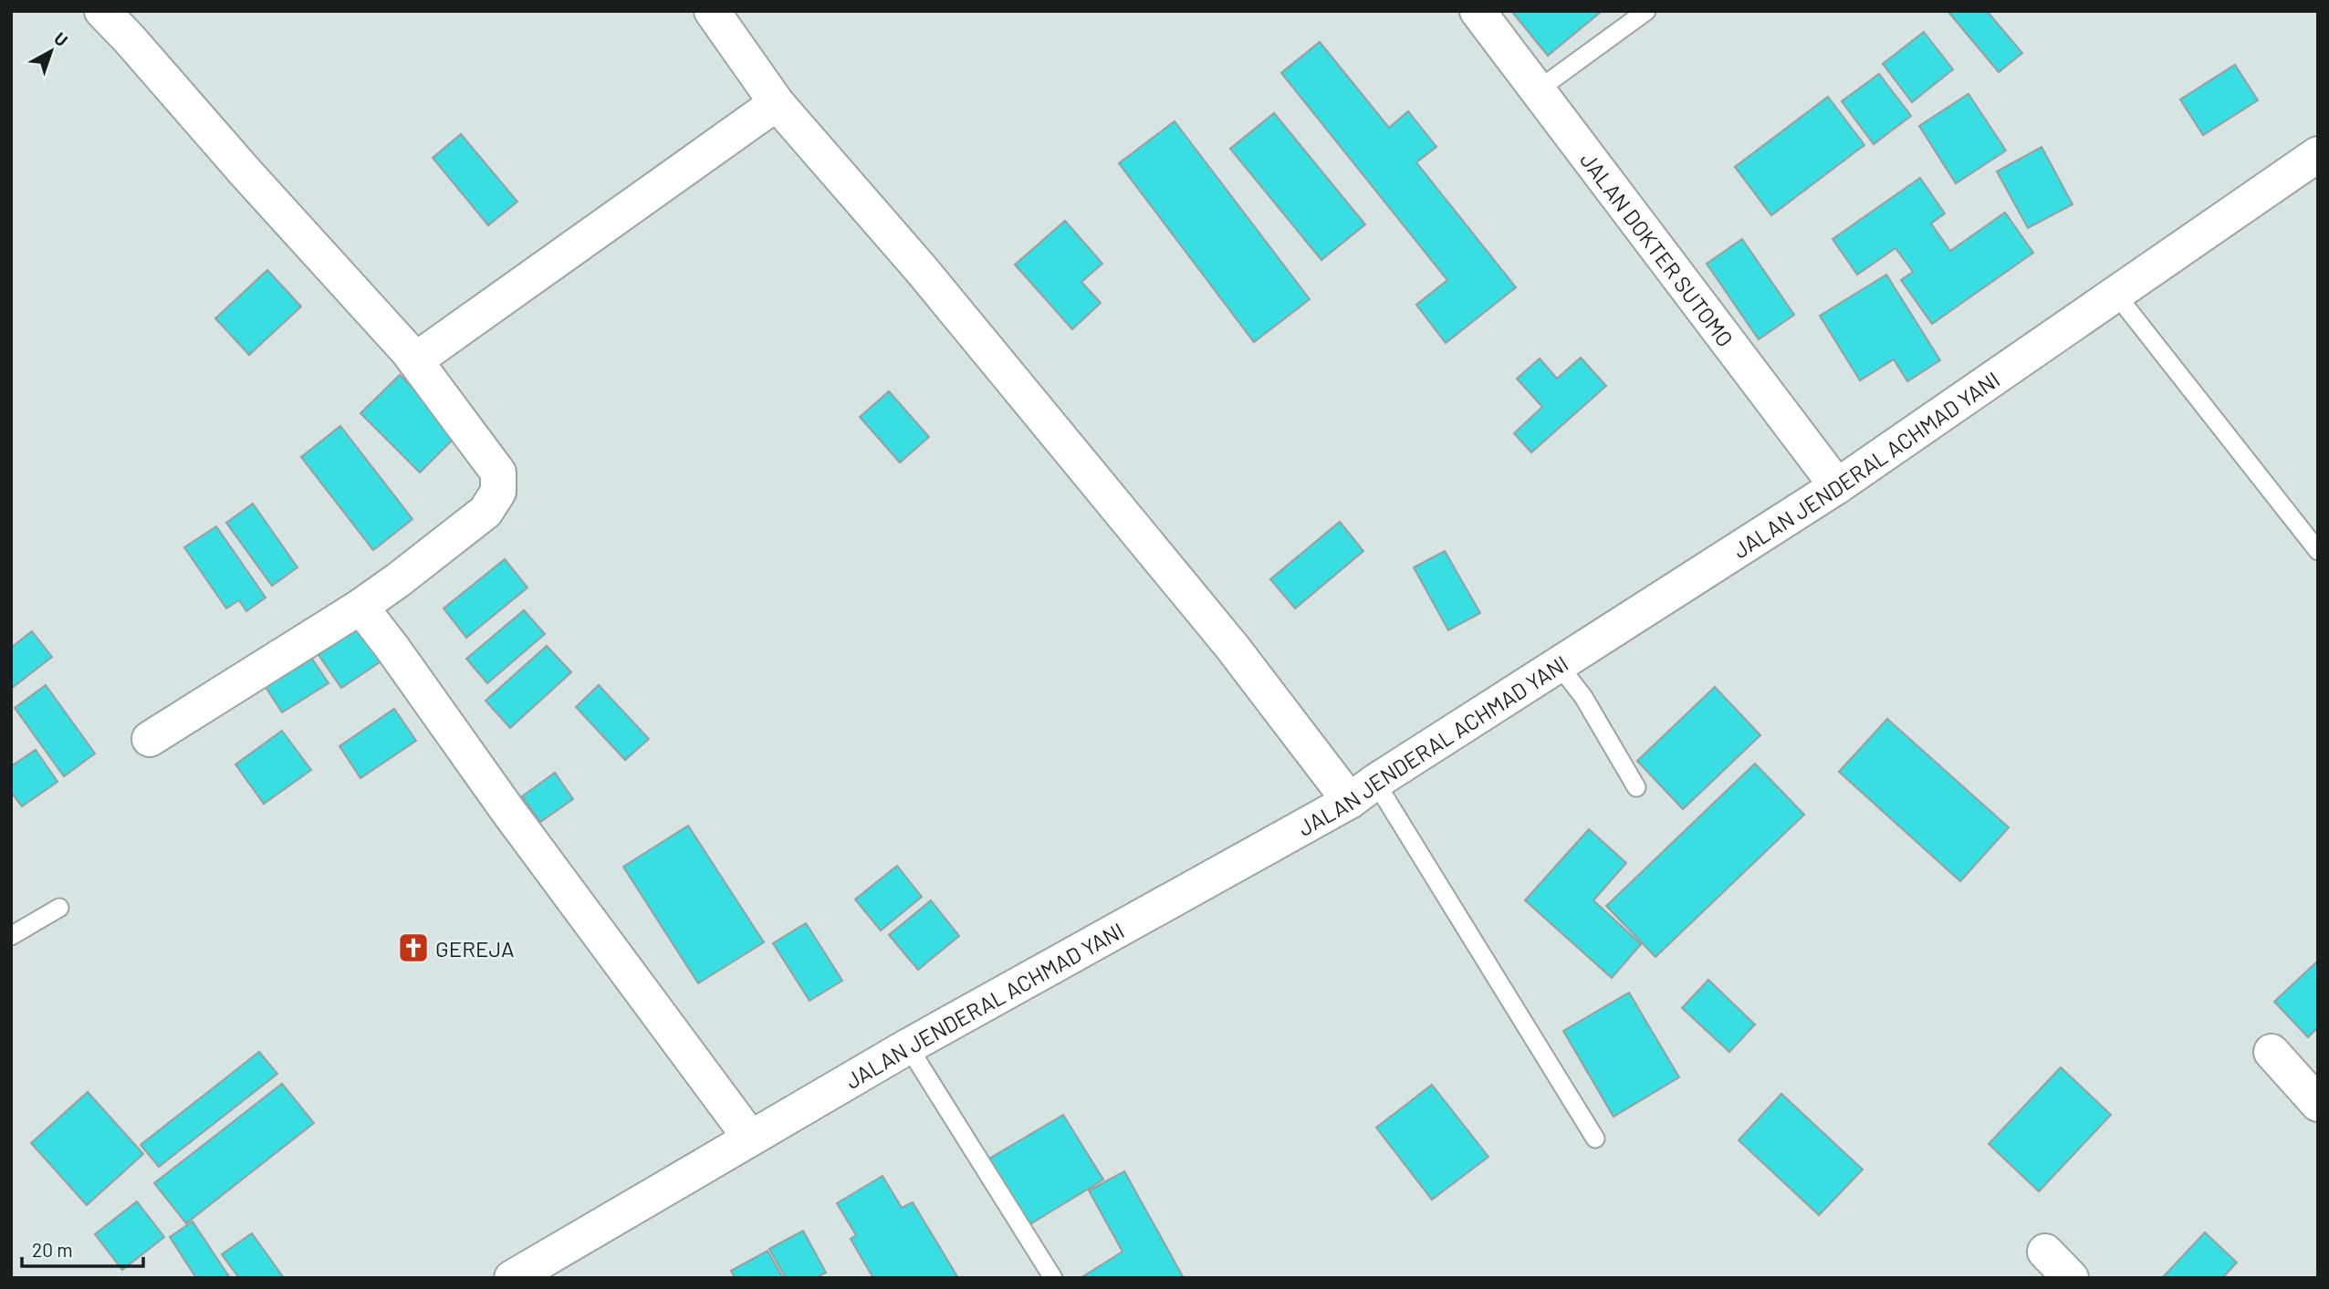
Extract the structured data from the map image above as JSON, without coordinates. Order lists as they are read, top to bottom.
{
  "streets": {
    "main road": ["JALAN DOKTER SUTOMO", "JALAN JENDERAL ACHMAD YANI"]
  },
  "crossings": [
    ["JALAN DOKTER SUTOMO", "JALAN JENDERAL ACHMAD YANI"]
  ],
  "places": {
    "church": ["GEREJA"]
  },
  "scale_bar": "20 m",
  "north": "top right"
}
